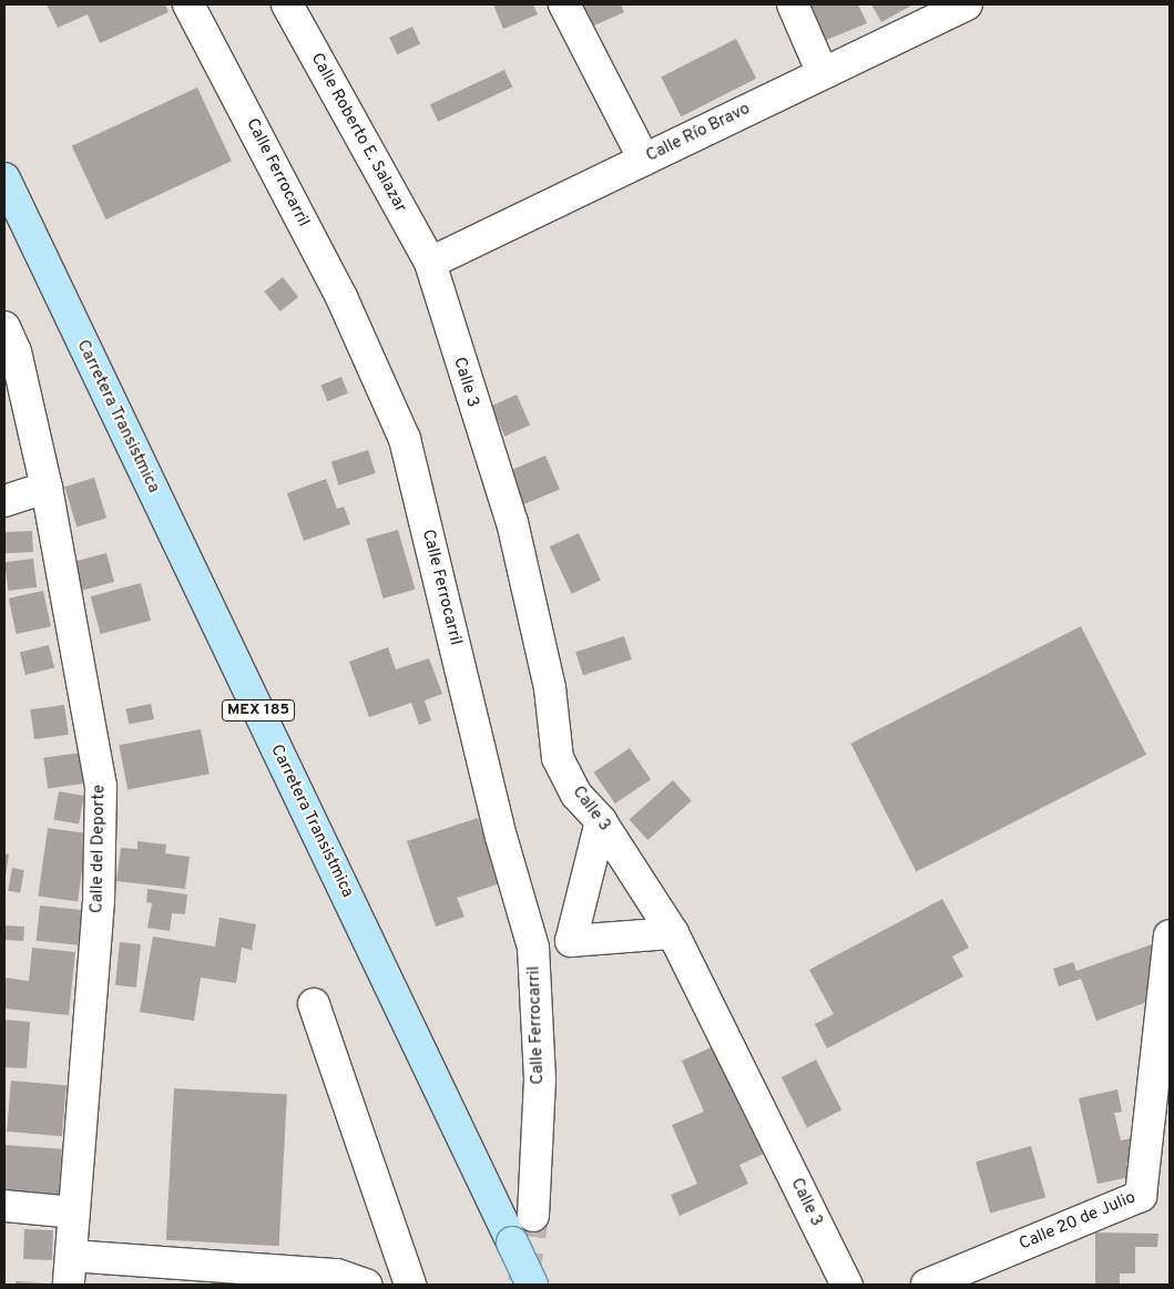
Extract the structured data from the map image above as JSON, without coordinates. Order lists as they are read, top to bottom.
{
  "streets": {
    "main road": ["Carretera Transistmica", "MEX 185"],
    "street": [
      "Calle Roberto E. Salazar",
      "Calle Río Bravo",
      "Calle Ferrocarril",
      "Calle 3",
      "Calle del Deporte",
      "Calle 20 de Julio"
    ]
  },
  "crossings": [
    ["Calle Roberto E. Salazar", "Calle Río Bravo"],
    ["Calle Roberto E. Salazar", "Calle 3"],
    ["Calle Río Bravo", "Calle 3"]
  ]
}
